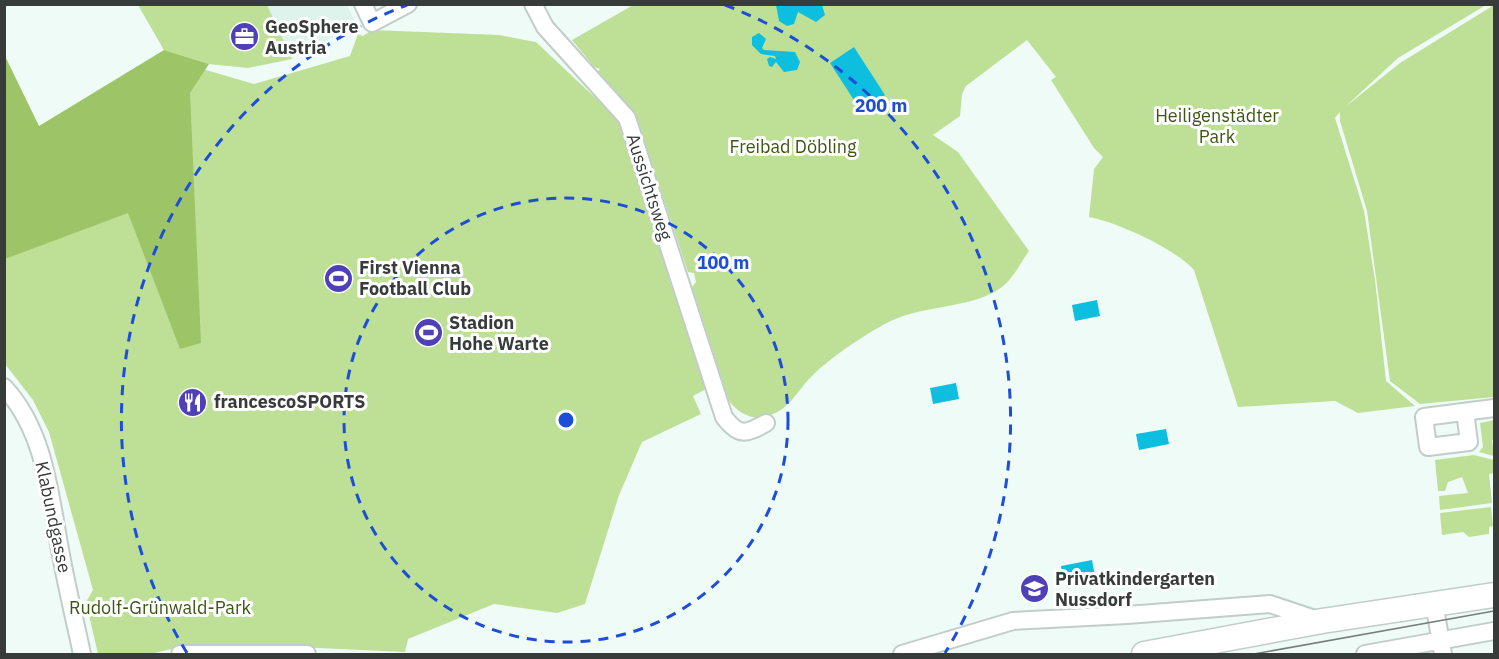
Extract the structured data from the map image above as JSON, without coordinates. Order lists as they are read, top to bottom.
{
  "streets": {
    "street": ["Aussichtsweg", "Klabundgasse"]
  },
  "parks": ["Heiligenstädter Park", "Freibad Döbling", "Rudolf-Grünwald-Park"],
  "places": {
    "office": ["GeoSphere Austria"],
    "sports": ["First Vienna Football Club", "Stadion Hohe Warte"],
    "restaurant": ["francescoSPORTS"],
    "school or university": ["Privatkindergarten Nussdorf"]
  },
  "rings": ["200 m", "100 m"]
}
